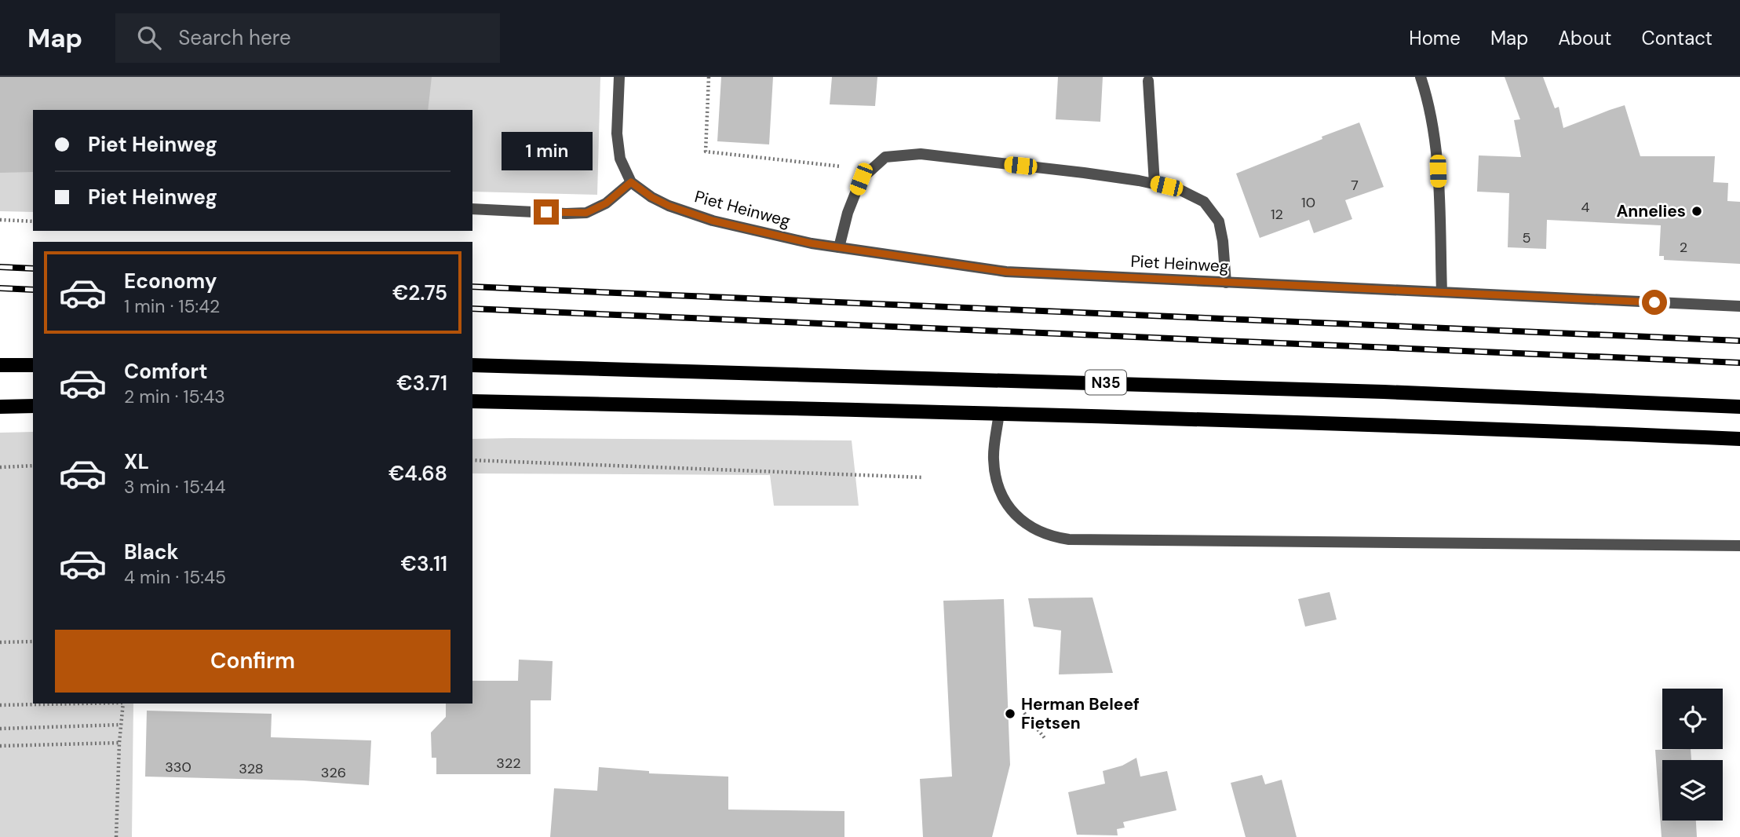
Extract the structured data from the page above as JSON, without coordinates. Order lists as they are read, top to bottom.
{
  "streets": {
    "main road": ["N35"],
    "street": ["Piet Heinweg"]
  },
  "places": ["Annelies", "Herman Beleef Fietsen"],
  "house_numbers": [
    "7",
    "10",
    "4",
    "12",
    "5",
    "2",
    "322",
    "330",
    "328",
    "326"
  ],
  "page": {
    "header": "Map",
    "search": "Search here",
    "nav": [
      "Home",
      "Map",
      "About",
      "Contact"
    ],
    "banner": ["Piet Heinweg", "Piet Heinweg"],
    "bubble": "1 min",
    "list": [
      {
        "name": "Economy",
        "note": "1 min · 15:42",
        "value": "€2.75"
      },
      {
        "name": "Comfort",
        "note": "2 min · 15:43",
        "value": "€3.71"
      },
      {
        "name": "XL",
        "note": "3 min · 15:44",
        "value": "€4.68"
      },
      {
        "name": "Black",
        "note": "4 min · 15:45",
        "value": "€3.11"
      }
    ],
    "buttons": "Confirm"
  }
}
